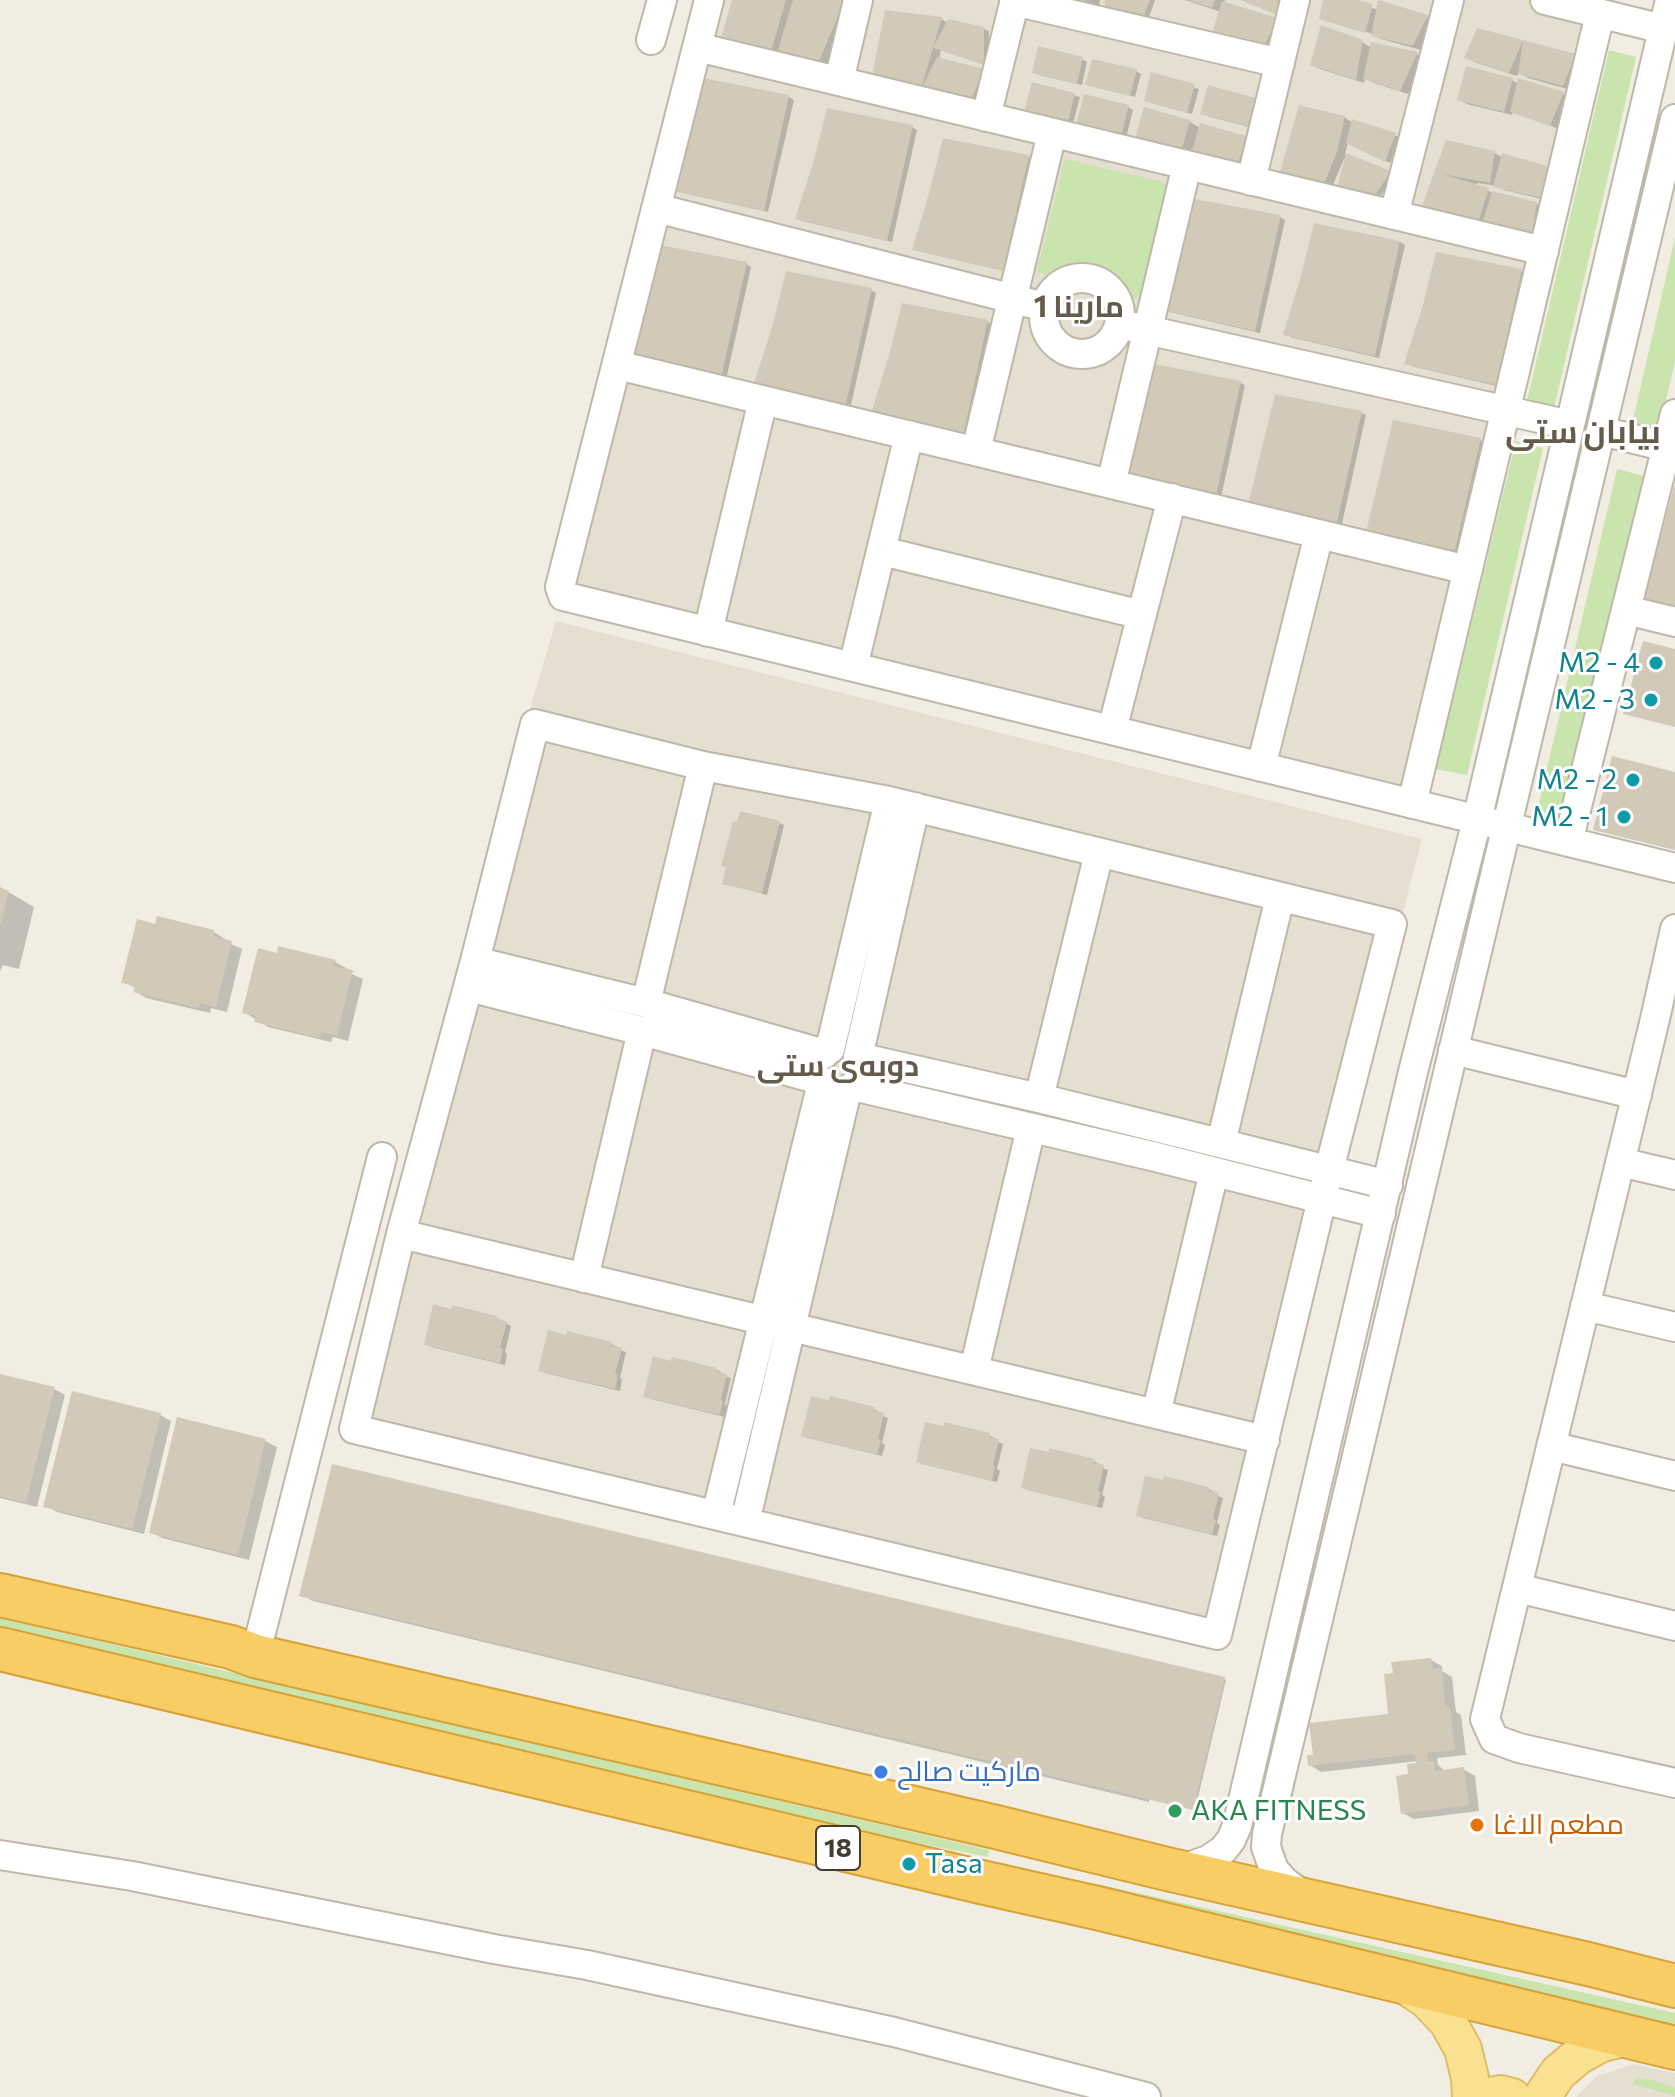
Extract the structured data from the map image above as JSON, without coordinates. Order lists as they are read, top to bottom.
{
  "streets": {
    "highway": ["18"]
  },
  "districts": ["مارینا 1", "بیابان ستی", "دوبه‌ی ستی"],
  "places": [
    "M2 - 4",
    "M2 - 3",
    "M2 - 2",
    "M2 - 1",
    "ماركيت صالح",
    "AKA FITNESS",
    "مطعم الاغا",
    "Tasa"
  ]
}
